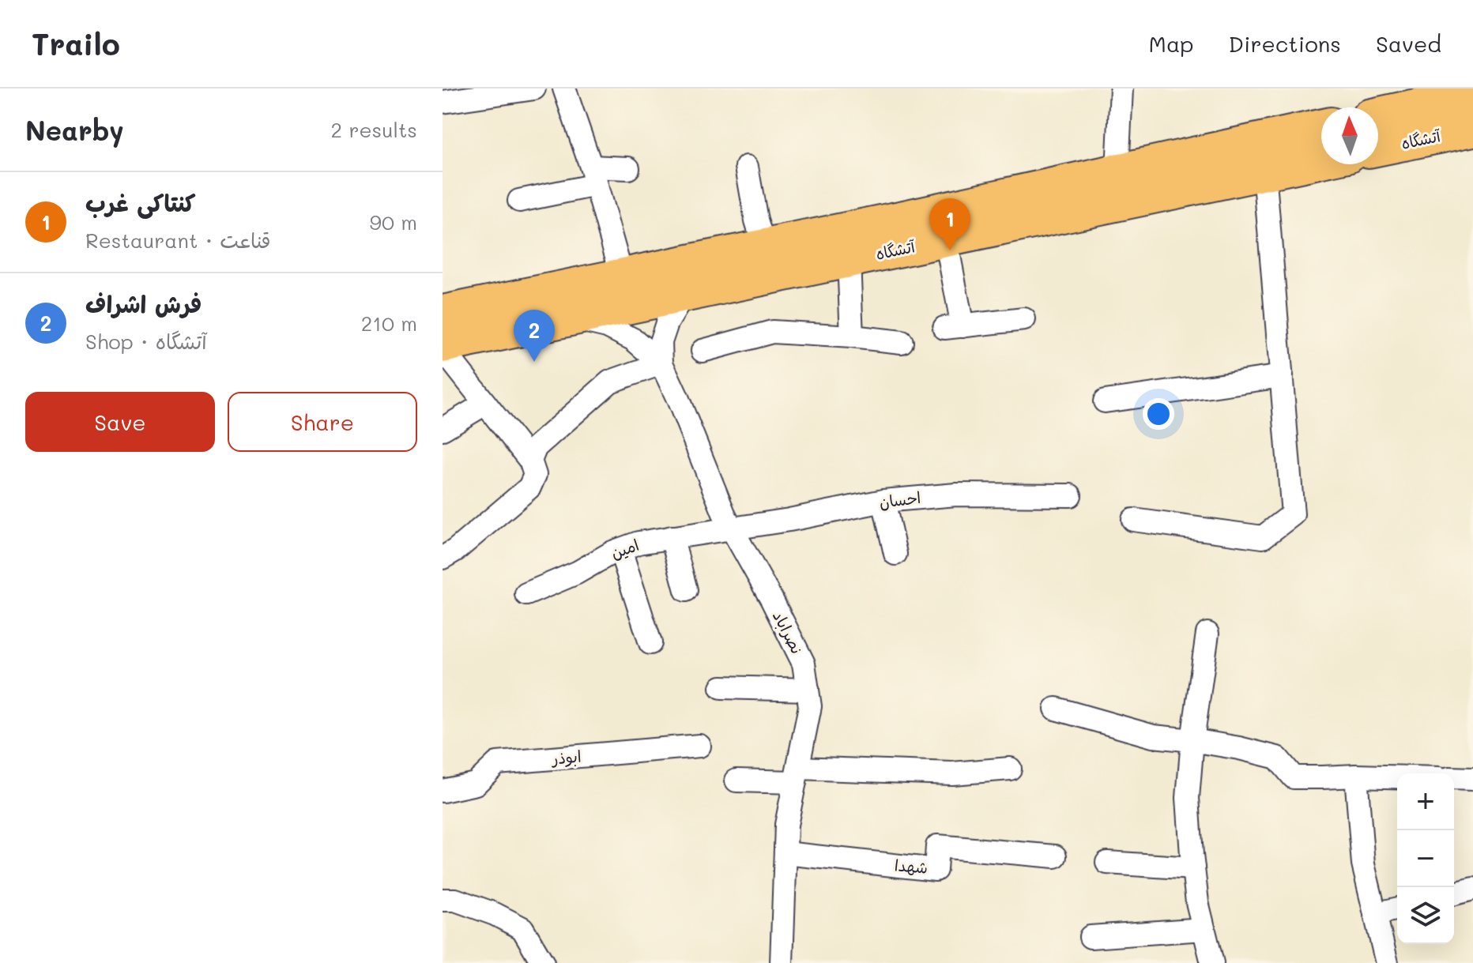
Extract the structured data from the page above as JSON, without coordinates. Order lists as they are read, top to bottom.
{
  "streets": {
    "main road": ["آتشگاه"],
    "street": [
      "احسان",
      "امین",
      "نصراباد",
      "ابوذر",
      "شهدا"
    ]
  },
  "crossings": [
    ["احسان", "امین"],
    ["احسان", "نصراباد"],
    ["امین", "نصراباد"],
    ["نصراباد", "شهدا"]
  ],
  "north": "top",
  "page": {
    "header": "Trailo",
    "nav": ["Map", "Directions", "Saved"],
    "heading": ["Nearby", "2 results"],
    "list": [
      {
        "mark": "1",
        "name": "کنتاکی غرب",
        "note": "Restaurant · قناعت",
        "value": "90 m"
      },
      {
        "mark": "2",
        "name": "فرش اشراف",
        "note": "Shop · آتشگاه",
        "value": "210 m"
      }
    ],
    "pins": ["1", "2"],
    "buttons": ["Save", "Share"],
    "map_buttons": ["+", "−"]
  }
}
